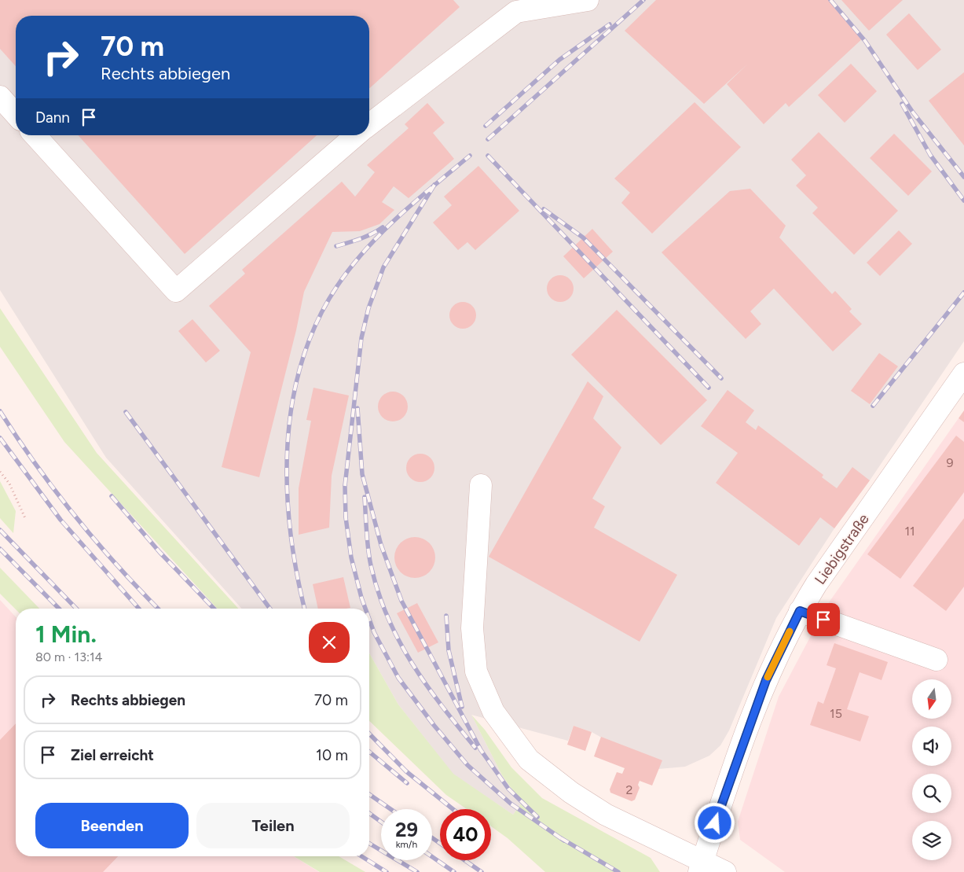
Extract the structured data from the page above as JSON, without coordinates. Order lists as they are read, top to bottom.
{
  "streets": {
    "street": ["Liebigstraße"]
  },
  "house_numbers": [
    "9",
    "11",
    "15",
    "2"
  ],
  "north": "bottom",
  "page": {
    "turn": ["70 m", "Rechts abbiegen"],
    "then": "Dann",
    "heading": ["1 Min.", "80 m · 13:14"],
    "list": [
      {
        "name": "Rechts abbiegen",
        "value": "70 m"
      },
      {
        "name": "Ziel erreicht",
        "value": "10 m"
      }
    ],
    "buttons": ["Beenden", "Teilen"],
    "speed": "29 km/h",
    "limit": "40"
  }
}
